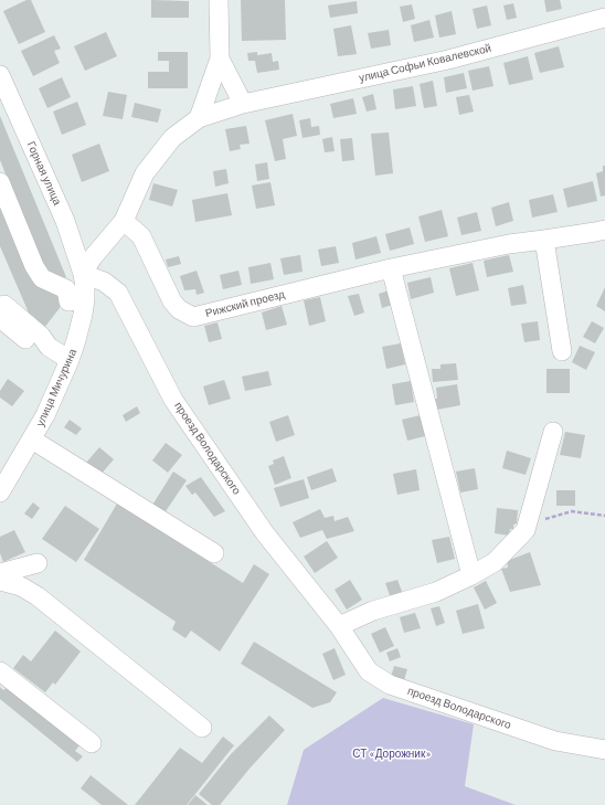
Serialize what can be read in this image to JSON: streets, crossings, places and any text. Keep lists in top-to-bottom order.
{
  "streets": {
    "street": [
      "улица Софьи Ковалевской",
      "Горная улица",
      "Рижский проезд",
      "улица Мичурина",
      "проезд Володарского"
    ]
  },
  "crossings": [
    ["Горная улица", "улица Мичурина"],
    ["Горная улица", "проезд Володарского"],
    ["улица Мичурина", "проезд Володарского"]
  ],
  "parks": ["СТ «Дорожник»"]
}
